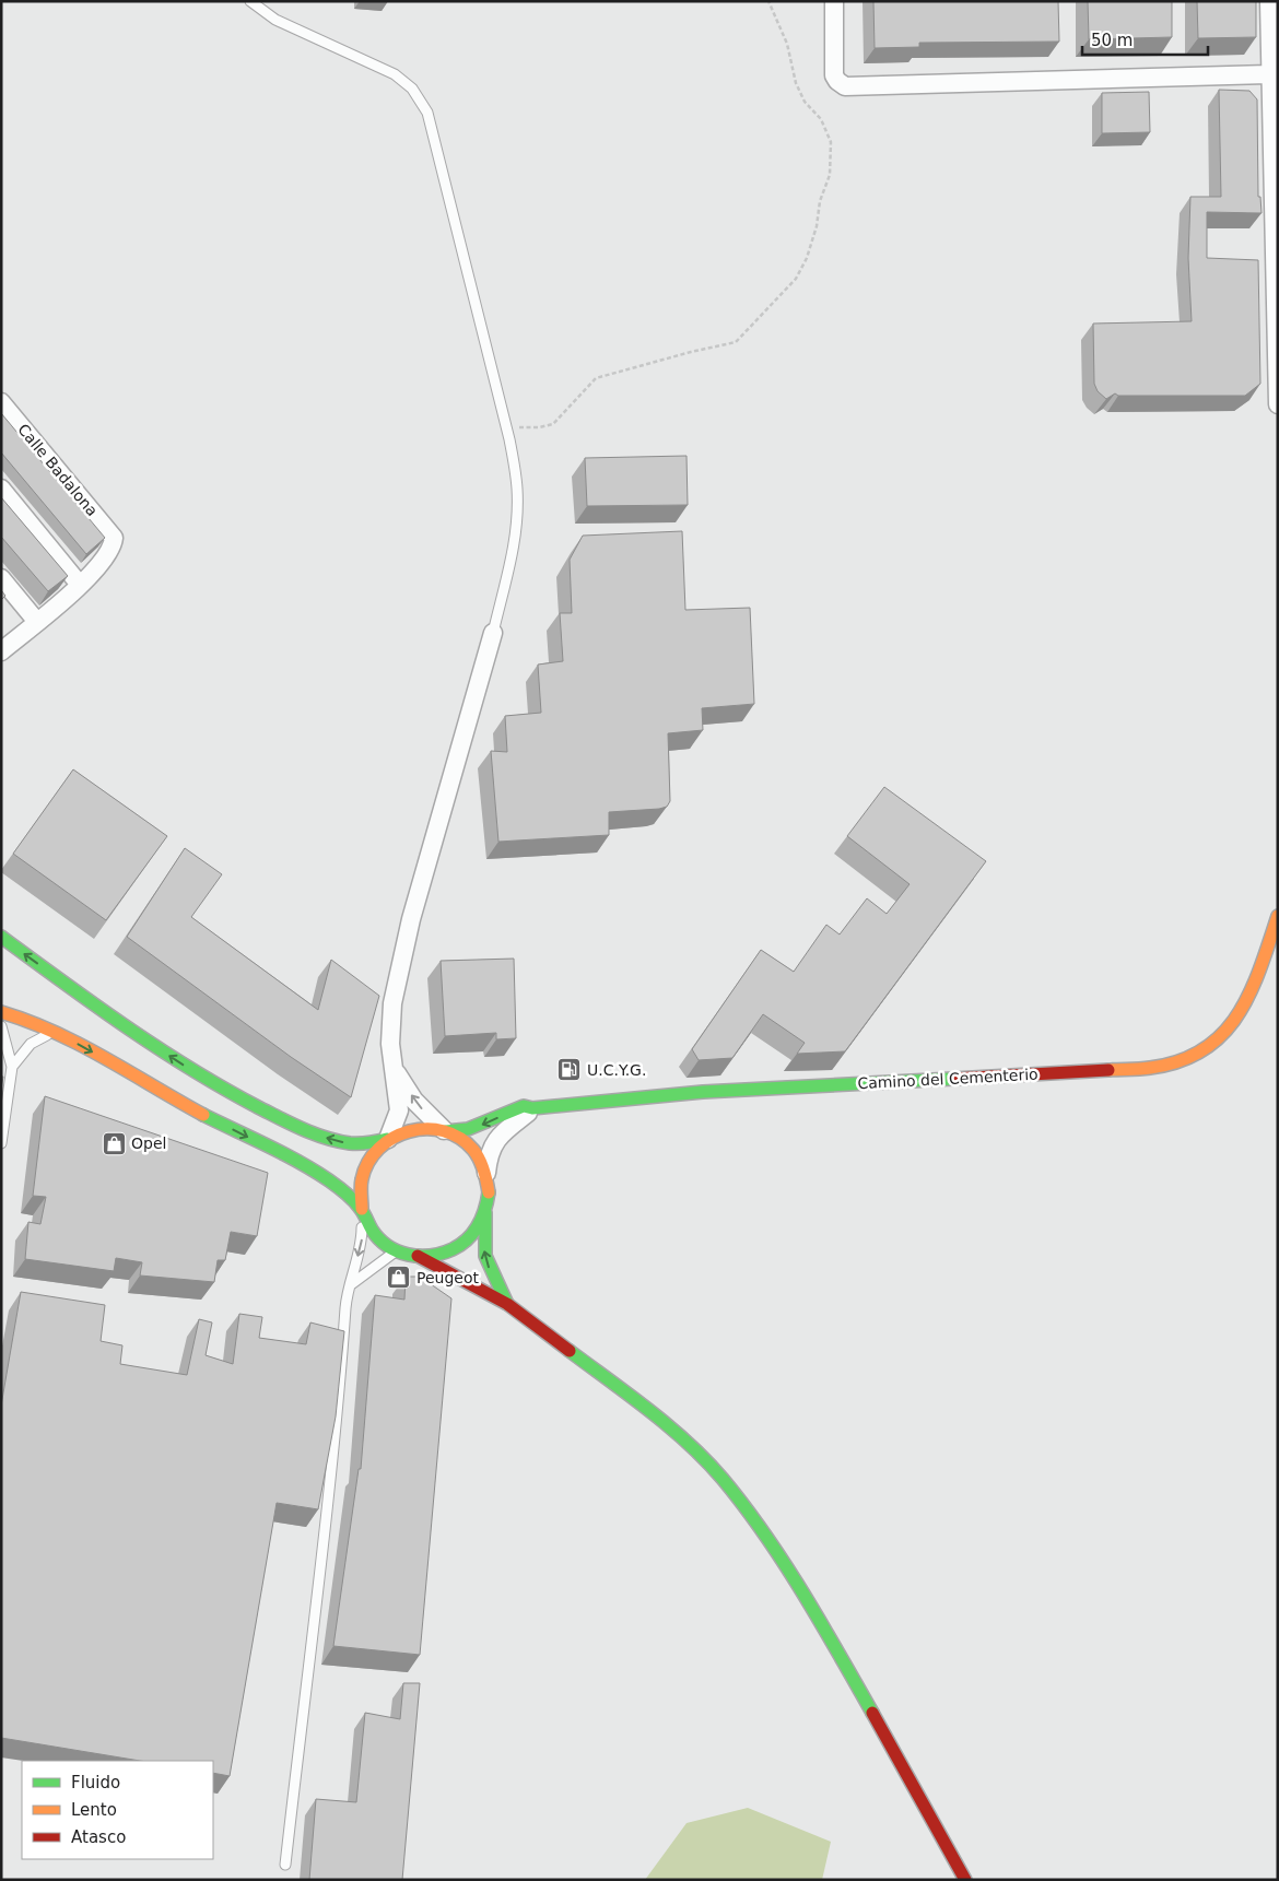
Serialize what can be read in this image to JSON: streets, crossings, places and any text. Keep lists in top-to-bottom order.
{
  "streets": {
    "main road": ["Camino del Cementerio"],
    "street": ["Calle Badalona"]
  },
  "places": {
    "fuel station": ["U.C.Y.G."],
    "shop": ["Opel", "Peugeot"]
  },
  "legend": ["Fluido", "Lento", "Atasco"],
  "scale_bar": "50 m"
}
